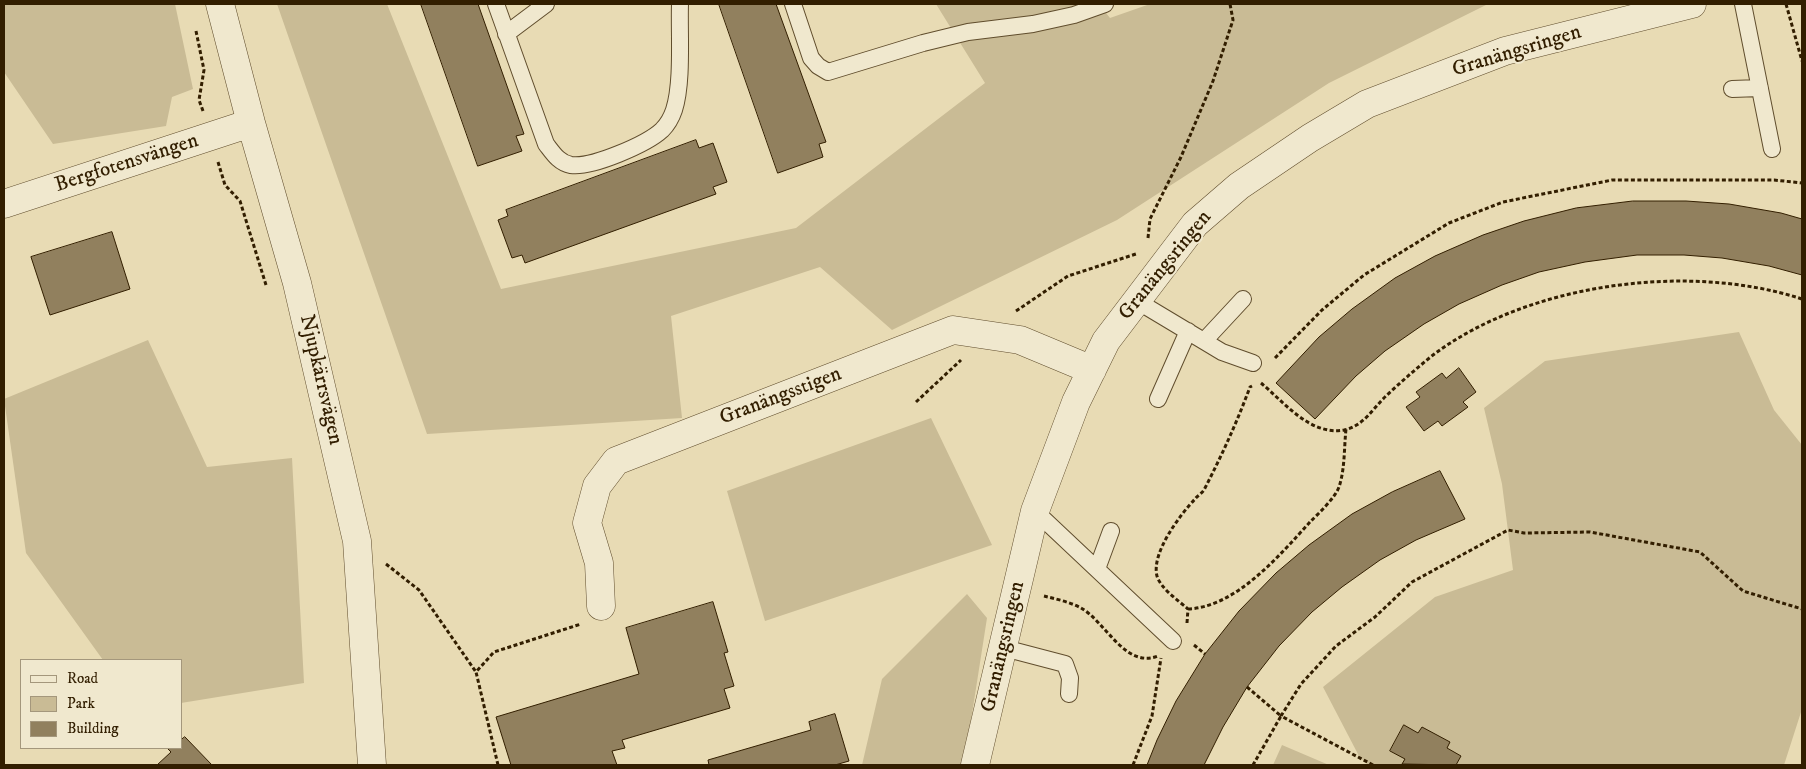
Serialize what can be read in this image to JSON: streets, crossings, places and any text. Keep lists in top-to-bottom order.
{
  "streets": {
    "street": [
      "Granängsringen",
      "Bergfotensvängen",
      "Njupkärrsvägen",
      "Granängsstigen"
    ]
  },
  "crossings": [
    ["Granängsringen", "Granängsstigen"],
    ["Bergfotensvängen", "Njupkärrsvägen"]
  ],
  "legend": ["Road", "Park", "Building"]
}
